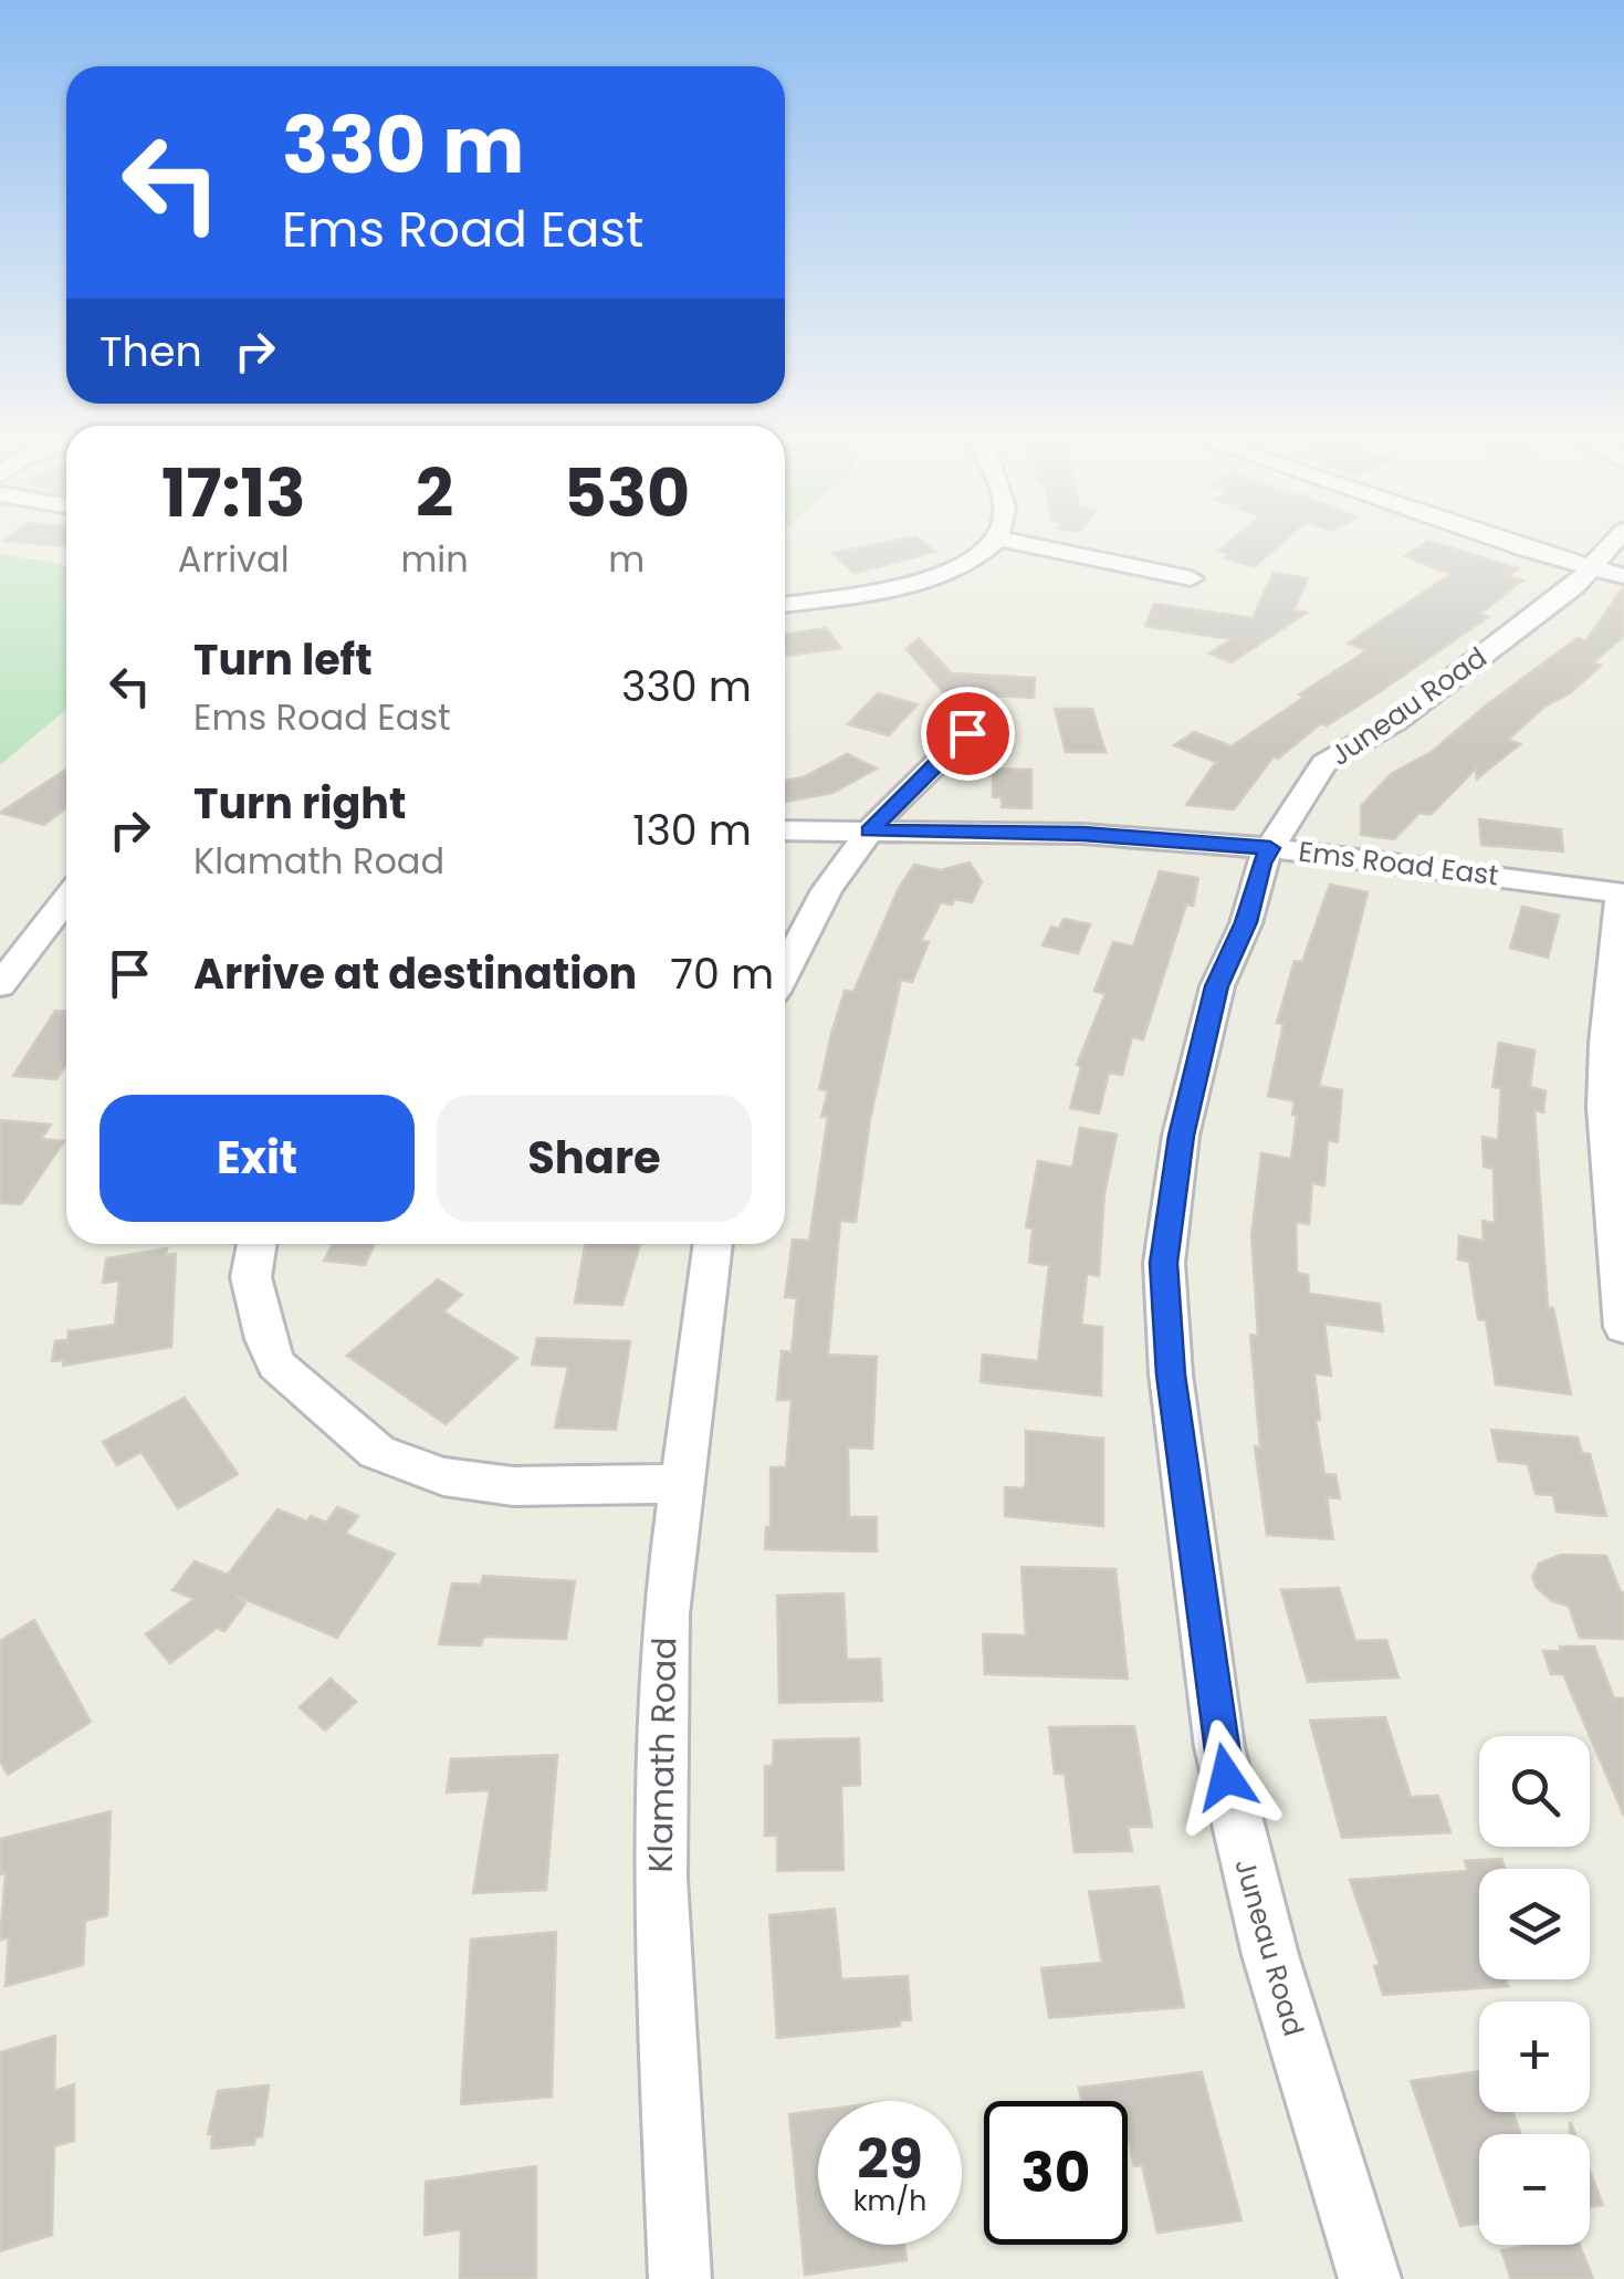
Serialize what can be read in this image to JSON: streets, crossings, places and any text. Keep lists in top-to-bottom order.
{
  "streets": {
    "street": ["Juneau Road", "Ems Road East", "Klamath Road"]
  },
  "crossings": [
    ["Juneau Road", "Ems Road East"]
  ],
  "page": {
    "turn": ["330 m", "Ems Road East"],
    "then": "Then",
    "eta": [
      "17:13",
      "Arrival",
      "2",
      "min",
      "530",
      "m"
    ],
    "list": [
      {
        "name": "Turn left",
        "note": "Ems Road East",
        "value": "330 m"
      },
      {
        "name": "Turn right",
        "note": "Klamath Road",
        "value": "130 m"
      },
      {
        "name": "Arrive at destination",
        "value": "70 m"
      }
    ],
    "buttons": ["Exit", "Share"],
    "map_buttons": ["+", "−"],
    "speed": "29 km/h",
    "limit": "30"
  }
}
